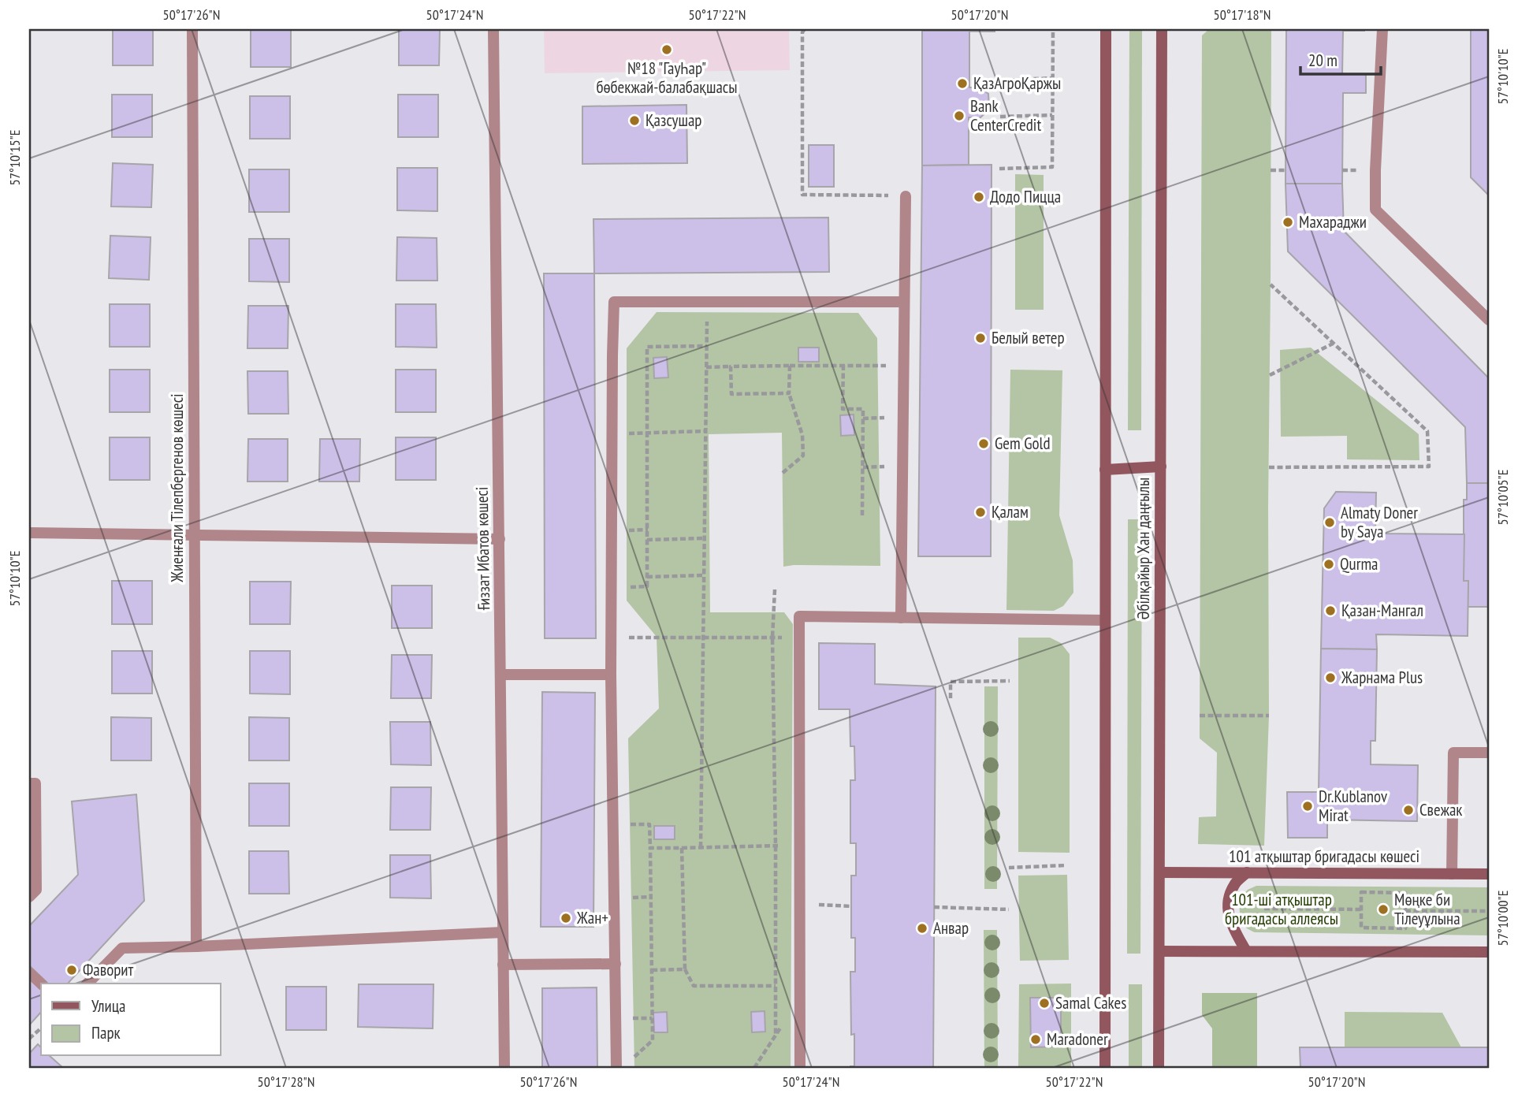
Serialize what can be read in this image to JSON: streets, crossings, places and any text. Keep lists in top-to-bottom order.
{
  "streets": {
    "main road": ["Әбілқайыр Хан даңғылы", "101 атқыштар бригадасы көшесі"],
    "street": ["Жиенғали Тілепбергенов көшесі", "Ғиззат Ибатов көшесі"]
  },
  "crossings": [
    ["Әбілқайыр Хан даңғылы", "101 атқыштар бригадасы көшесі"]
  ],
  "parks": ["101-ші атқыштар бригадасы аллеясы"],
  "places": [
    "№18 \"ГауҺар\" бөбекжай-балабақшасы",
    "ҚазАгроҚаржы",
    "Bank CenterCredit",
    "Қазсушар",
    "Додо Пицца",
    "Махараджи",
    "Белый ветер",
    "Gem Gold",
    "Қалам",
    "Almaty Doner by Saya",
    "Qurma",
    "Қазан-Мангал",
    "Жарнама Plus",
    "Dr.Kublanov Mirat",
    "Свежак",
    "Мөңке би Тілеуұлына",
    "Жан+",
    "Анвар",
    "Фаворит",
    "Samal Cakes",
    "Maradoner"
  ],
  "legend": ["Улица", "Парк"],
  "scale_bar": "20 m",
  "coordinates": [
    "50°17'26\"N",
    "50°17'24\"N",
    "50°17'22\"N",
    "50°17'20\"N",
    "50°17'18\"N",
    "57°10'10\"E",
    "57°10'15\"E",
    "57°10'05\"E",
    "57°10'00\"E",
    "50°17'28\"N"
  ]
}
